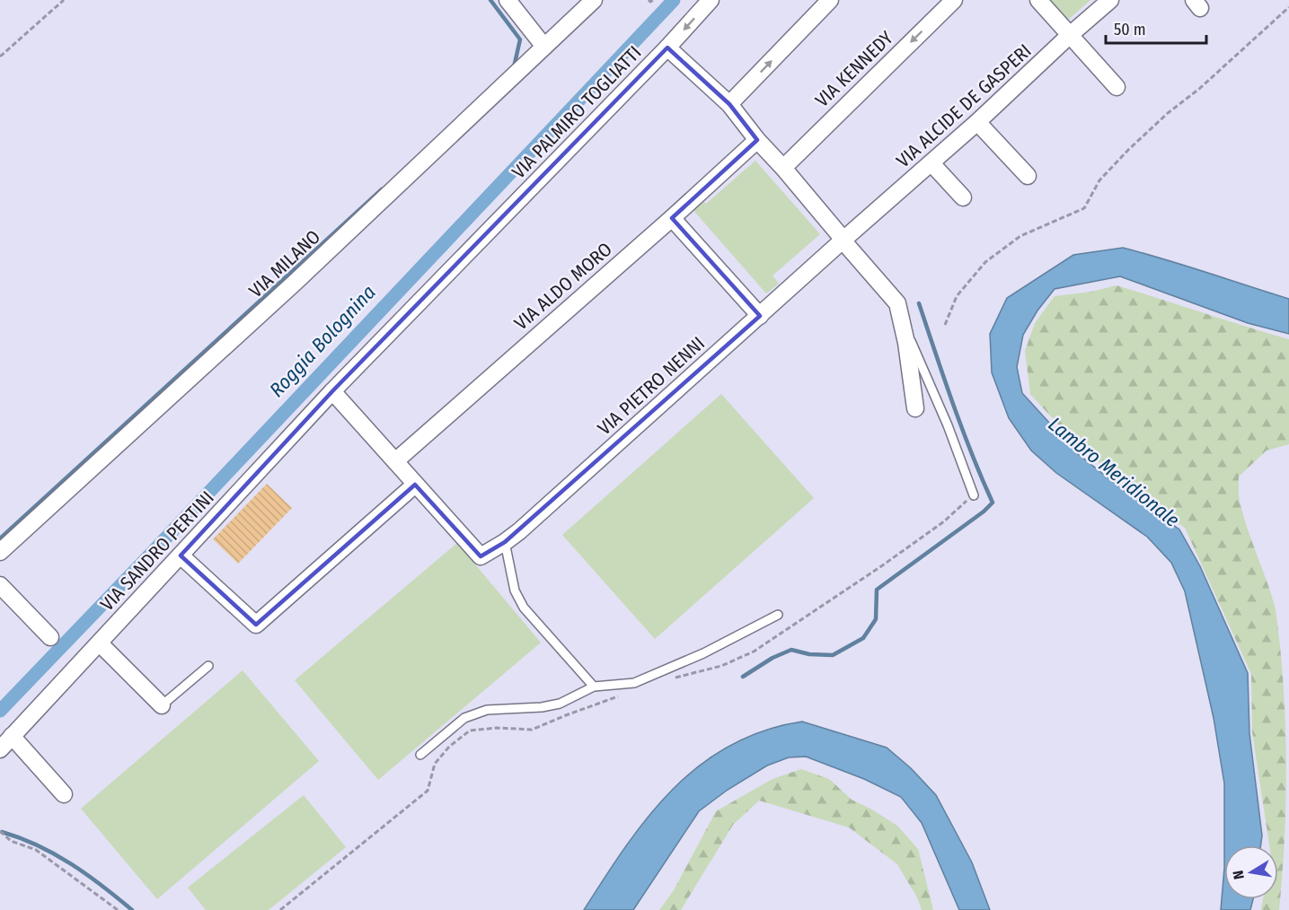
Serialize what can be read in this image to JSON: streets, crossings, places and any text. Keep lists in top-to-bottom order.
{
  "streets": {
    "street": [
      "VIA KENNEDY",
      "VIA ALCIDE DE GASPERI",
      "VIA PALMIRO TOGLIATTI",
      "VIA MILANO",
      "VIA ALDO MORO",
      "VIA PIETRO NENNI",
      "VIA SANDRO PERTINI"
    ]
  },
  "crossings": [
    ["VIA KENNEDY", "VIA PALMIRO TOGLIATTI"],
    ["VIA ALCIDE DE GASPERI", "VIA PALMIRO TOGLIATTI"],
    ["VIA ALCIDE DE GASPERI", "VIA PIETRO NENNI"],
    ["VIA PALMIRO TOGLIATTI", "VIA ALDO MORO"],
    ["VIA PALMIRO TOGLIATTI", "VIA PIETRO NENNI"],
    ["VIA PALMIRO TOGLIATTI", "VIA SANDRO PERTINI"]
  ],
  "water": ["Roggia Bolognina", "Lambro Meridionale"],
  "scale_bar": "50 m",
  "north": "left"
}
